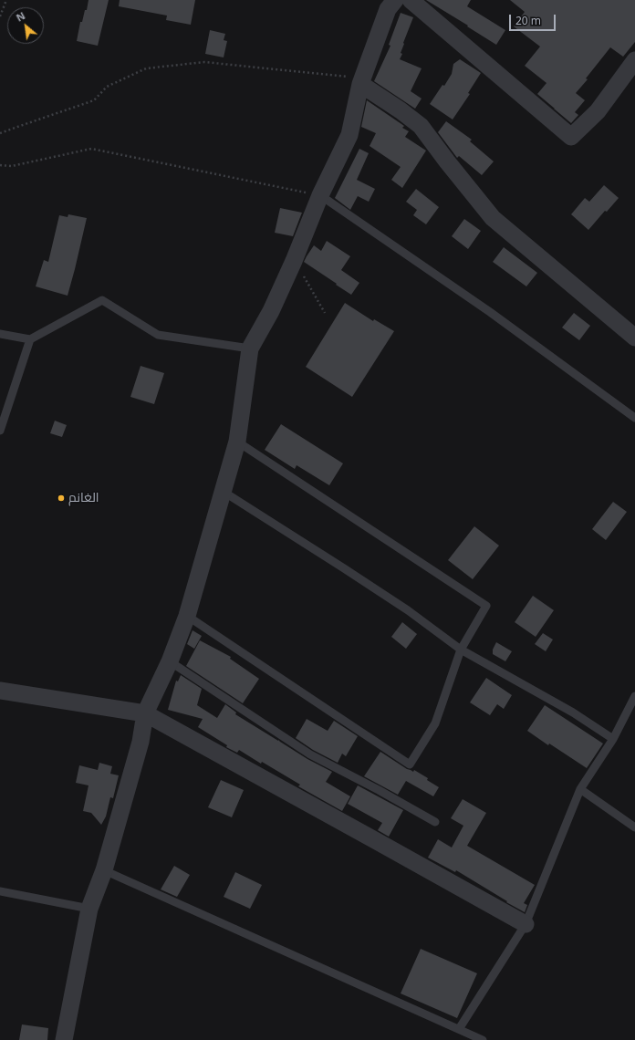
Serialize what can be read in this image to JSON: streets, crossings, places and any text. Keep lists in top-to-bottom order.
{
  "places": ["الغانم"],
  "scale_bar": "20 m",
  "north": "top left"
}
